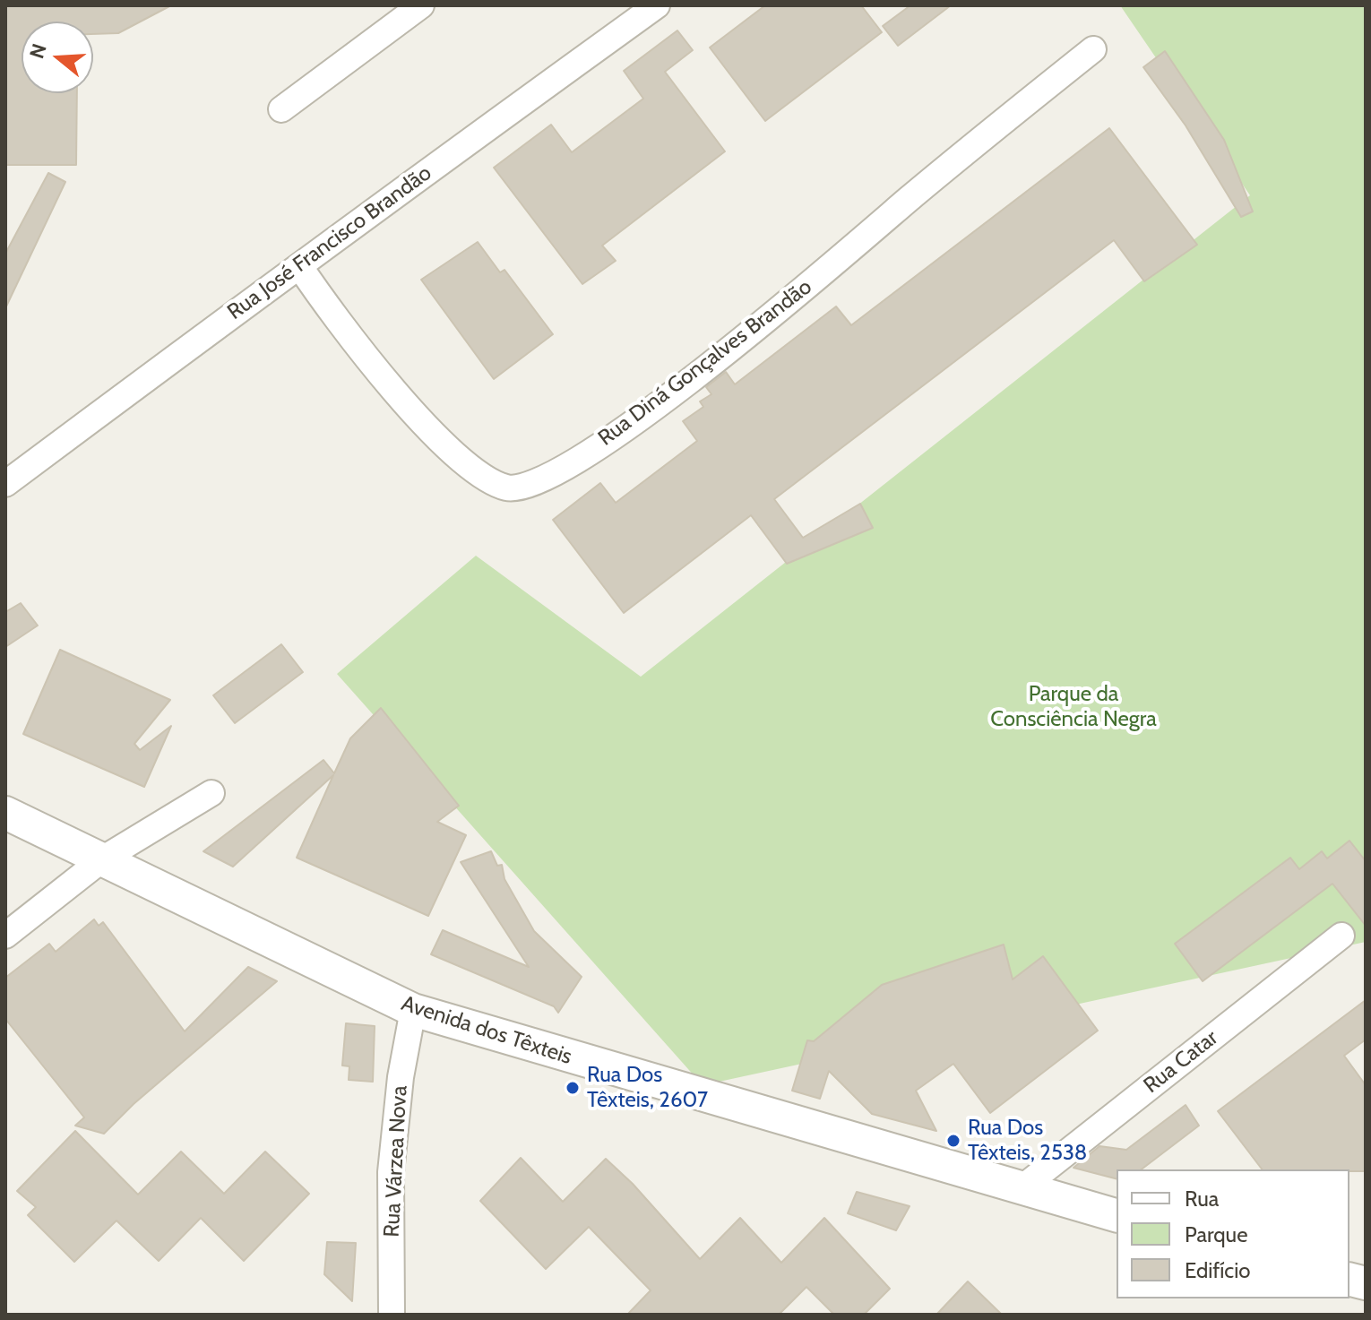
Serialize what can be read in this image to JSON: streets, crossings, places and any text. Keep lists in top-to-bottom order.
{
  "streets": {
    "street": [
      "Rua José Francisco Brandão",
      "Rua Diná Gonçalves Brandão",
      "Avenida dos Têxteis",
      "Rua Catar",
      "Rua Várzea Nova"
    ]
  },
  "crossings": [
    ["Rua José Francisco Brandão", "Rua Diná Gonçalves Brandão"],
    ["Avenida dos Têxteis", "Rua Catar"],
    ["Avenida dos Têxteis", "Rua Várzea Nova"]
  ],
  "parks": ["Parque da Consciência Negra"],
  "places": ["Rua Dos Têxteis, 2607", "Rua Dos Têxteis, 2538"],
  "legend": ["Rua", "Parque", "Edifício"],
  "north": "left"
}
